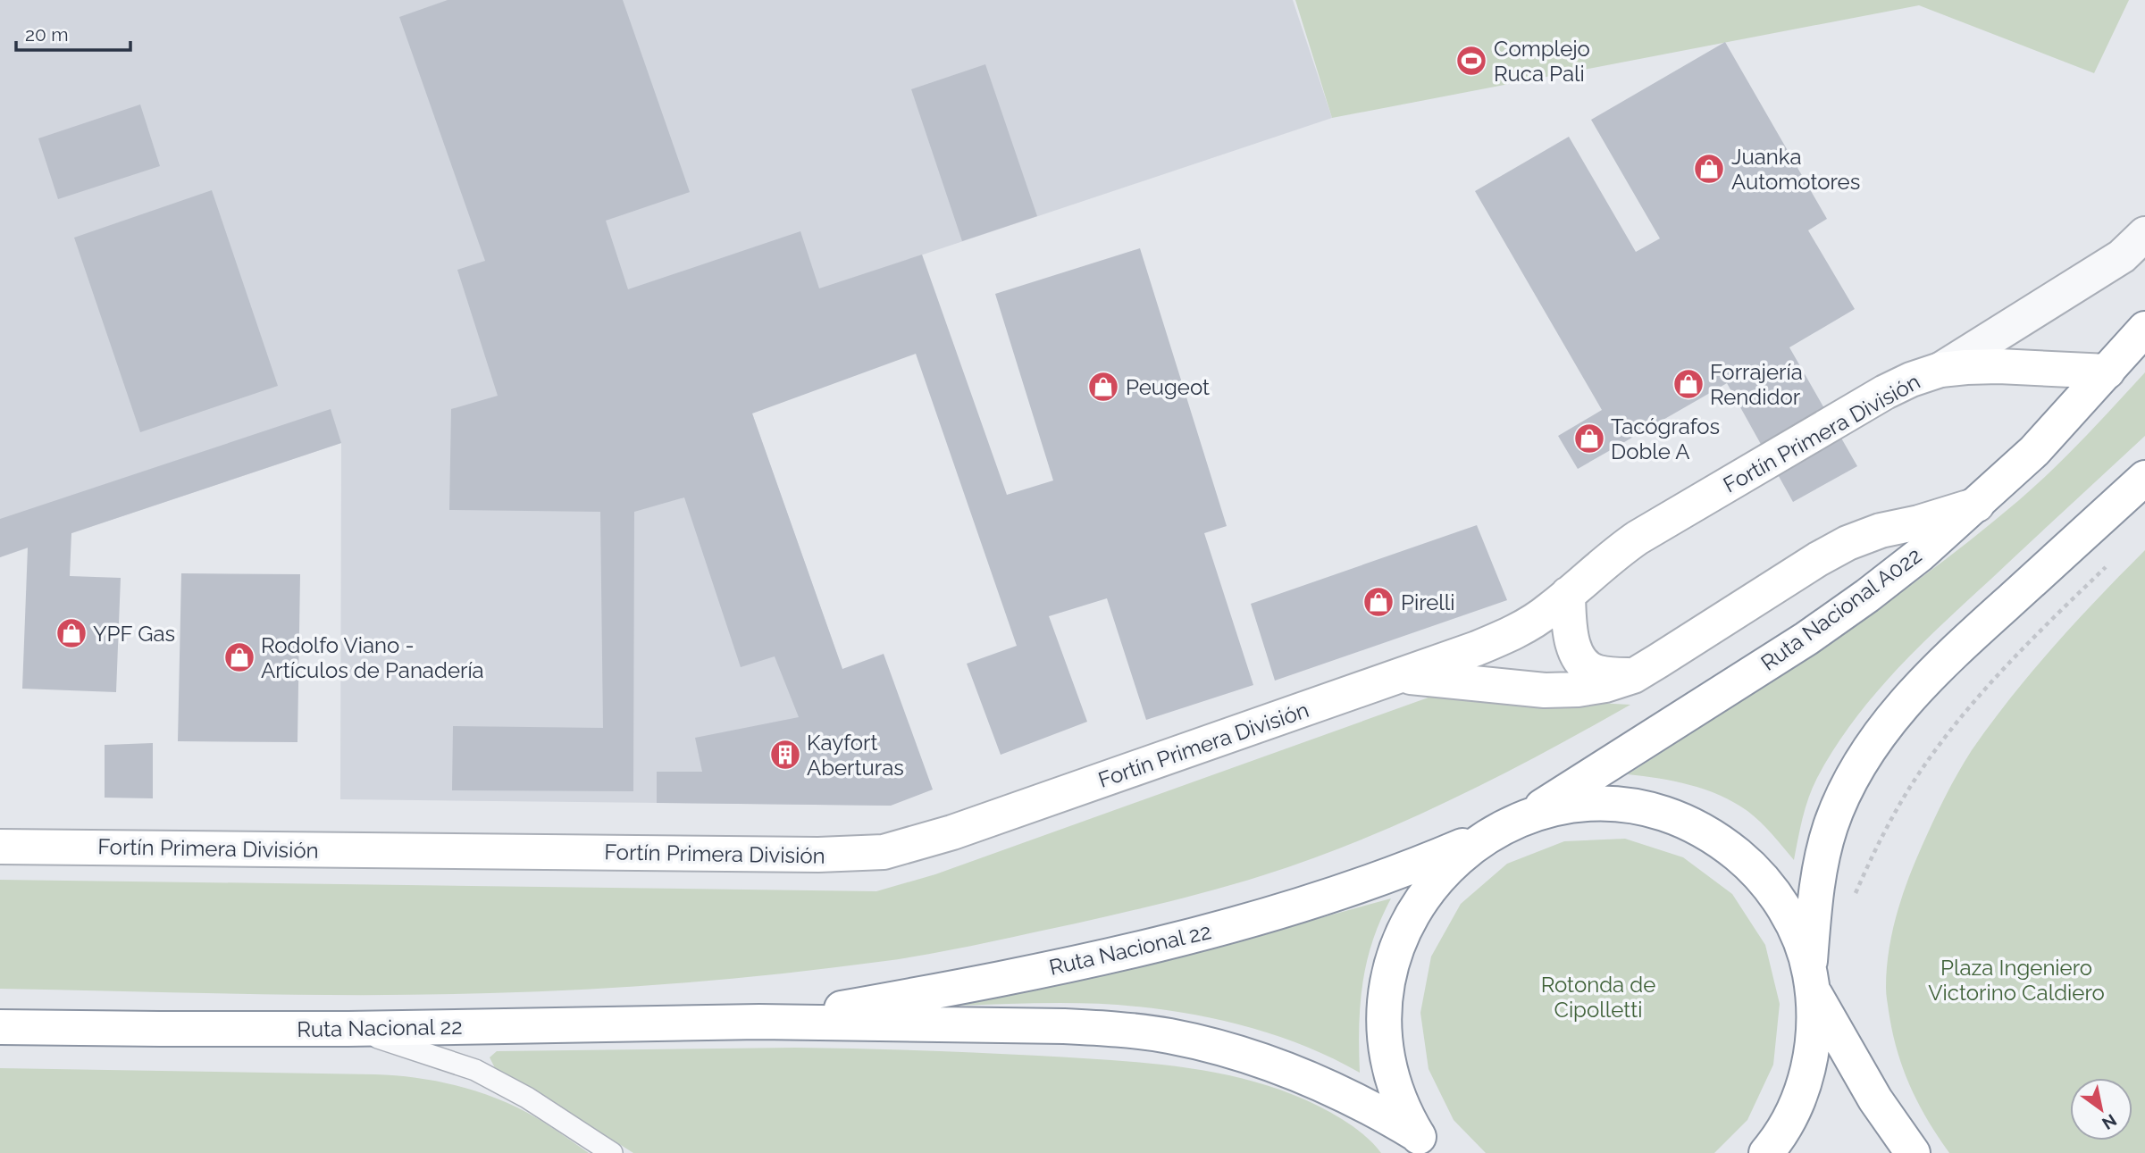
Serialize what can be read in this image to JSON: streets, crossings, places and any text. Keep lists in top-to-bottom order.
{
  "streets": {
    "main road": ["Fortín Primera División", "Ruta Nacional A022", "Ruta Nacional 22"]
  },
  "crossings": [
    ["Fortín Primera División", "Ruta Nacional A022"]
  ],
  "parks": ["Plaza Ingeniero Victorino Caldiero", "Rotonda de Cipolletti"],
  "places": {
    "sports": ["Complejo Ruca Pali"],
    "shop": [
      "Juanka Automotores",
      "Forrajería Rendidor",
      "Peugeot",
      "Tacógrafos Doble A",
      "Pirelli",
      "YPF Gas",
      "Rodolfo Viano - Artículos de Panadería"
    ],
    "building": ["Kayfort Aberturas"]
  },
  "scale_bar": "20 m",
  "north": "bottom right"
}
